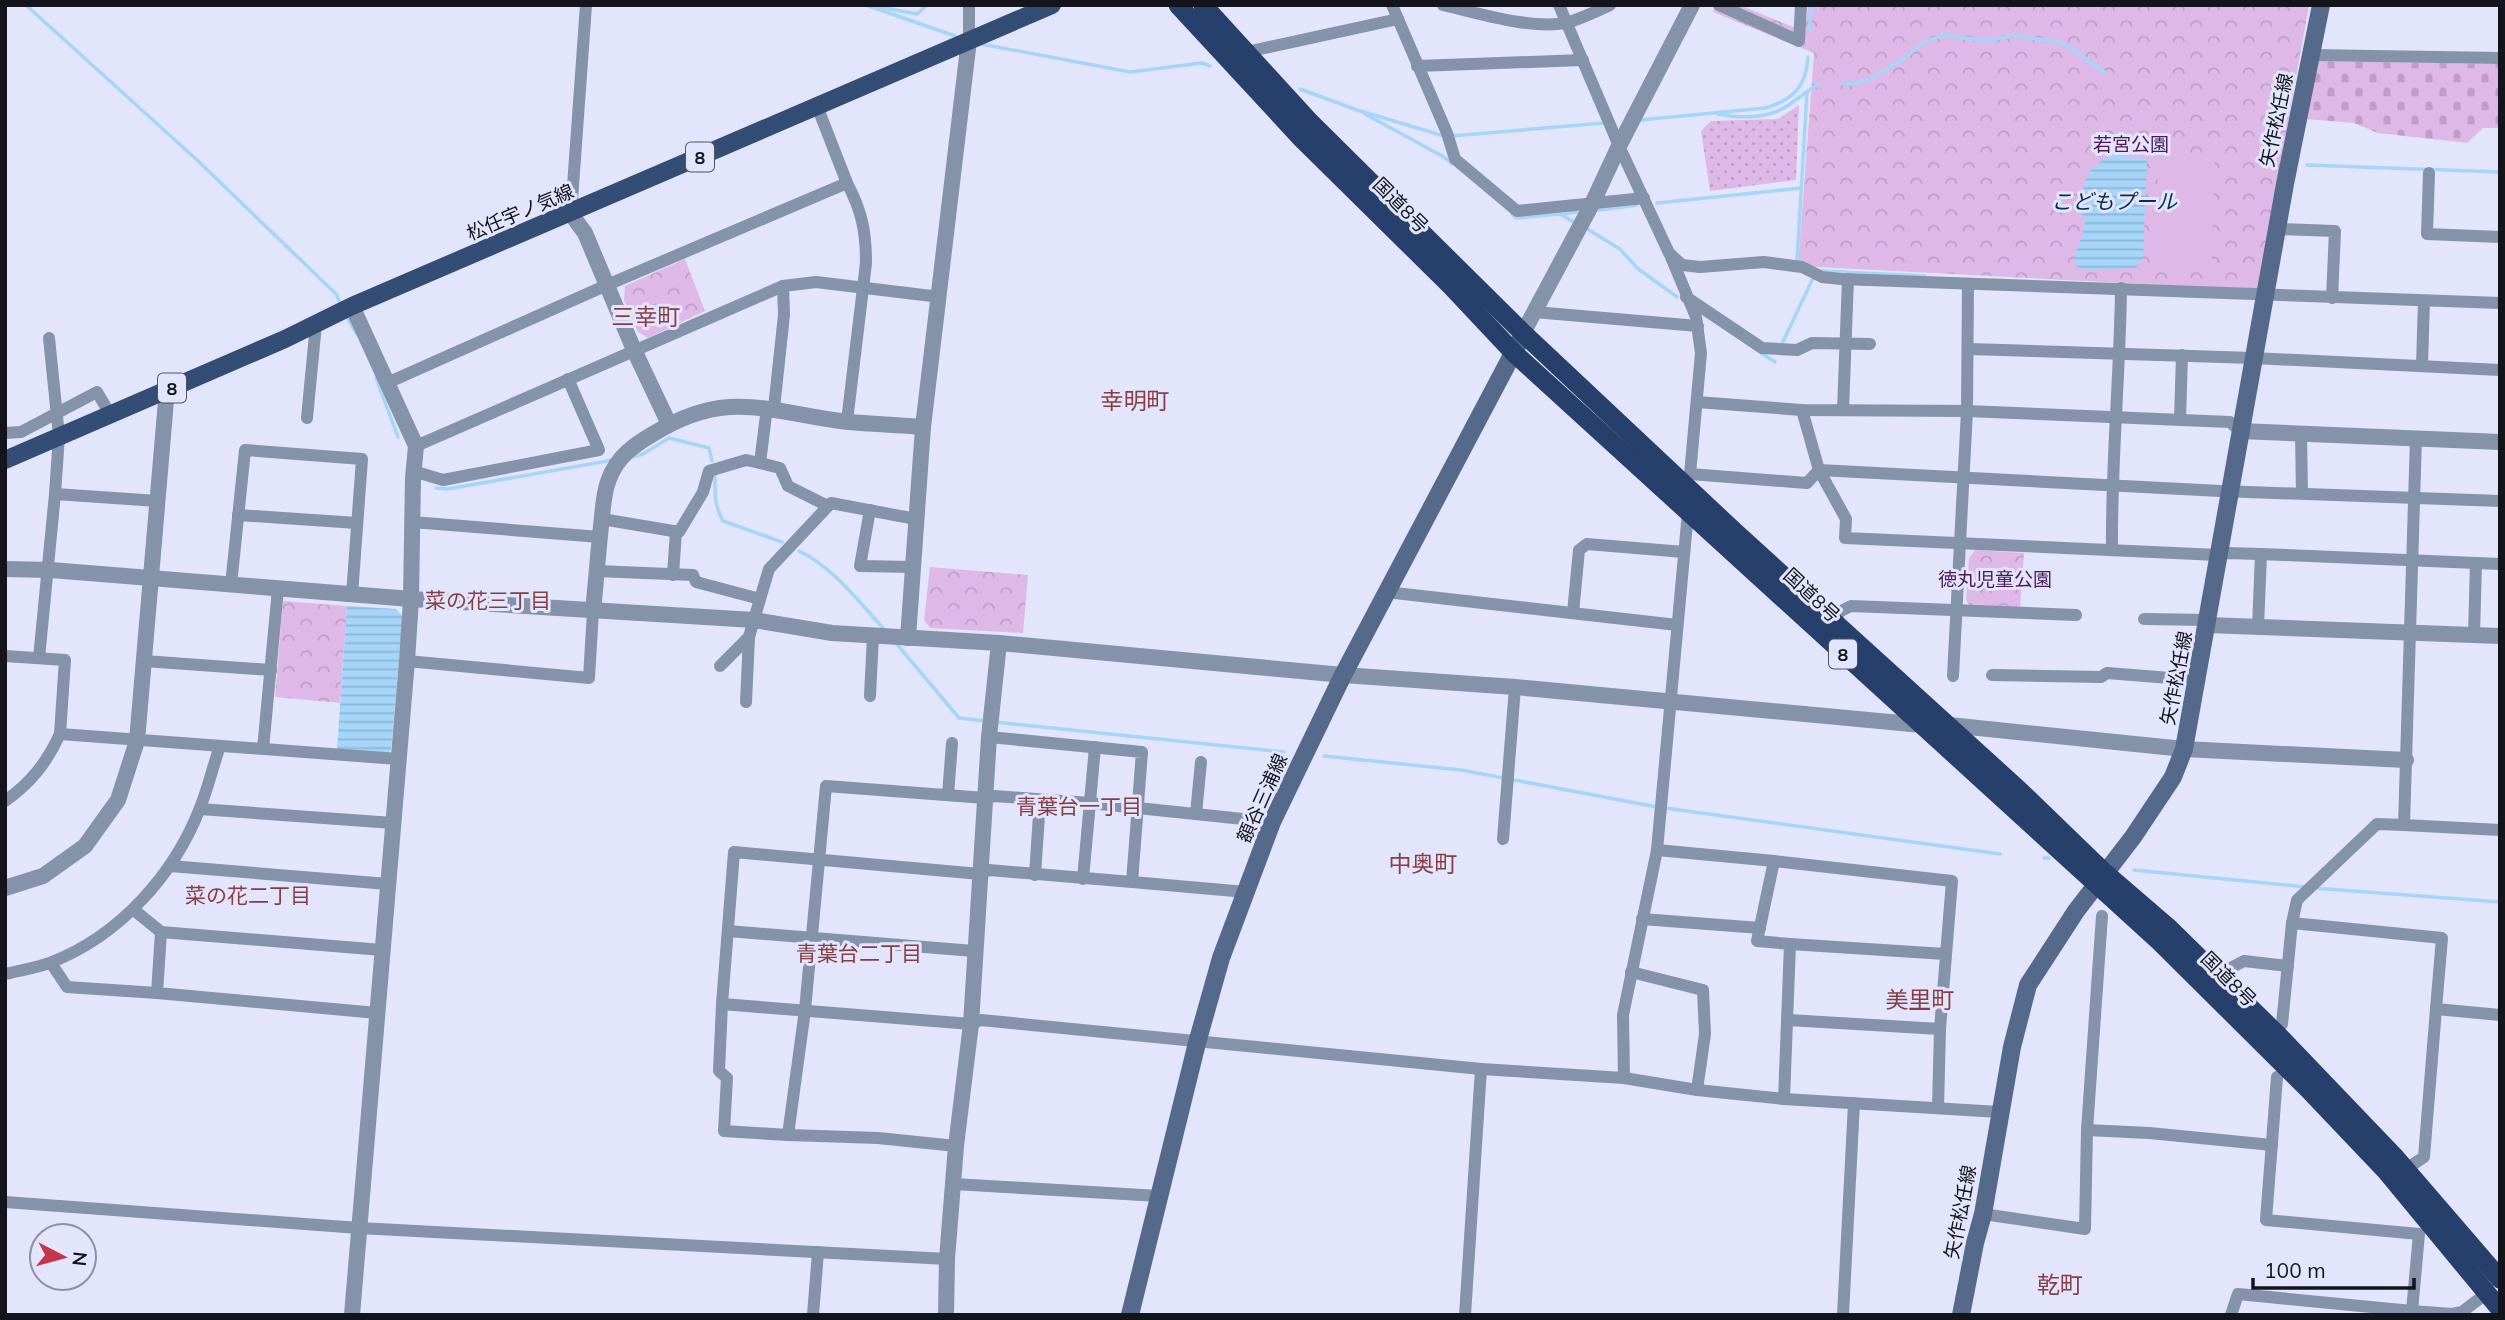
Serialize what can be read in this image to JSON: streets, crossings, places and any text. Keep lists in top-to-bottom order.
{
  "streets": {
    "highway": ["8", "国道8号"],
    "main road": ["矢作松任線", "松任宇ノ気線", "額谷三浦線"]
  },
  "crossings": [
    ["矢作松任線", "国道8号"],
    ["国道8号", "額谷三浦線"]
  ],
  "districts": [
    "三幸町",
    "幸明町",
    "菜の花三丁目",
    "青葉台一丁目",
    "中奥町",
    "菜の花二丁目",
    "青葉台二丁目",
    "美里町",
    "乾町"
  ],
  "water": ["こどもプール"],
  "parks": ["若宮公園", "徳丸児童公園"],
  "scale_bar": "100 m",
  "north": "right"
}
